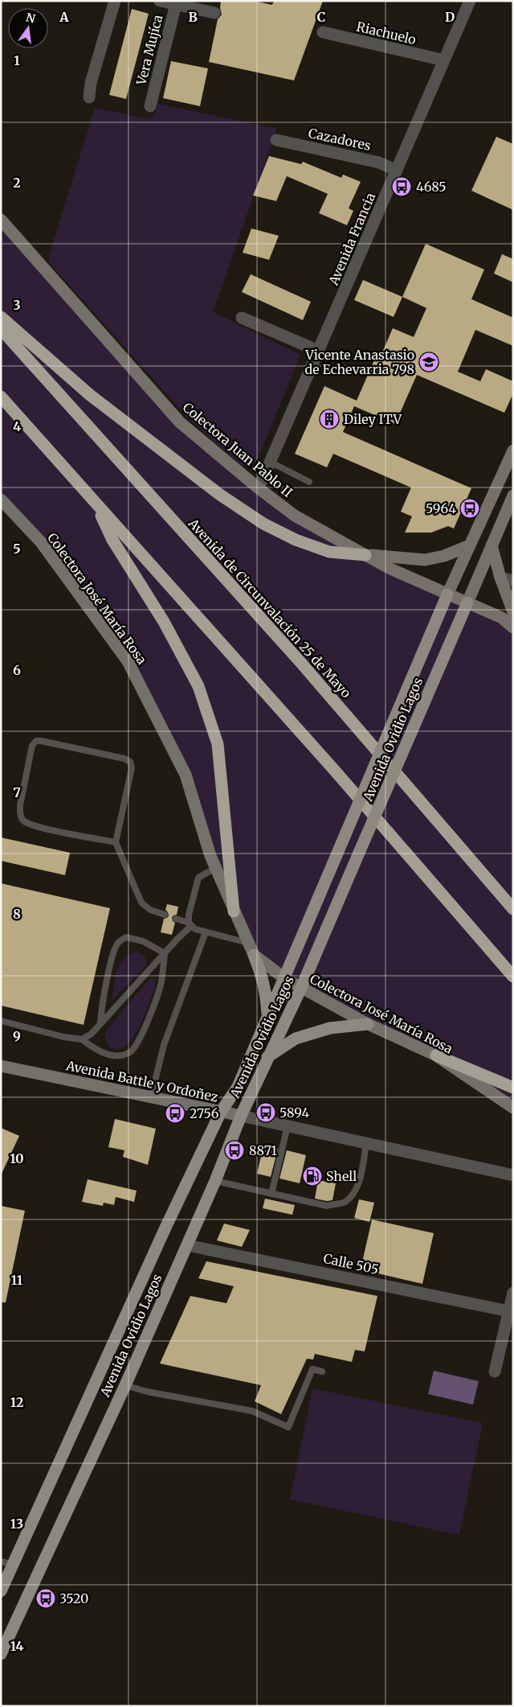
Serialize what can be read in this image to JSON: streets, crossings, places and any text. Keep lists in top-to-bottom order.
{
  "streets": {
    "highway": ["Avenida de Circunvalación 25 de Mayo"],
    "main road": [
      "Colectora Juan Pablo II",
      "Colectora José María Rosa",
      "Avenida Ovidio Lagos",
      "Avenida Battle y Ordoñez"
    ],
    "street": [
      "Riachuelo",
      "Vera Mujíca",
      "Cazadores",
      "Avenida Francia",
      "Calle 505"
    ]
  },
  "crossings": [
    ["Riachuelo", "Avenida Francia"],
    ["Cazadores", "Avenida Francia"],
    ["Avenida Francia", "Colectora Juan Pablo II"],
    ["Colectora Juan Pablo II", "Avenida Ovidio Lagos"],
    ["Colectora José María Rosa", "Avenida Ovidio Lagos"],
    ["Avenida Ovidio Lagos", "Avenida Battle y Ordoñez"],
    ["Avenida Ovidio Lagos", "Calle 505"]
  ],
  "places": {
    "bus stop": [
      "4685",
      "5964",
      "5894",
      "2756",
      "8871",
      "3520"
    ],
    "school or university": ["Vicente Anastasio de Echevarria 798"],
    "building": ["Diley ITV"],
    "fuel station": ["Shell"]
  },
  "north": "top",
  "grid": {
    "columns": [
      "A",
      "B",
      "C",
      "D"
    ],
    "rows": [
      "1",
      "2",
      "3",
      "4",
      "5",
      "6",
      "7",
      "8",
      "9",
      "10",
      "11",
      "12",
      "13",
      "14"
    ]
  }
}
